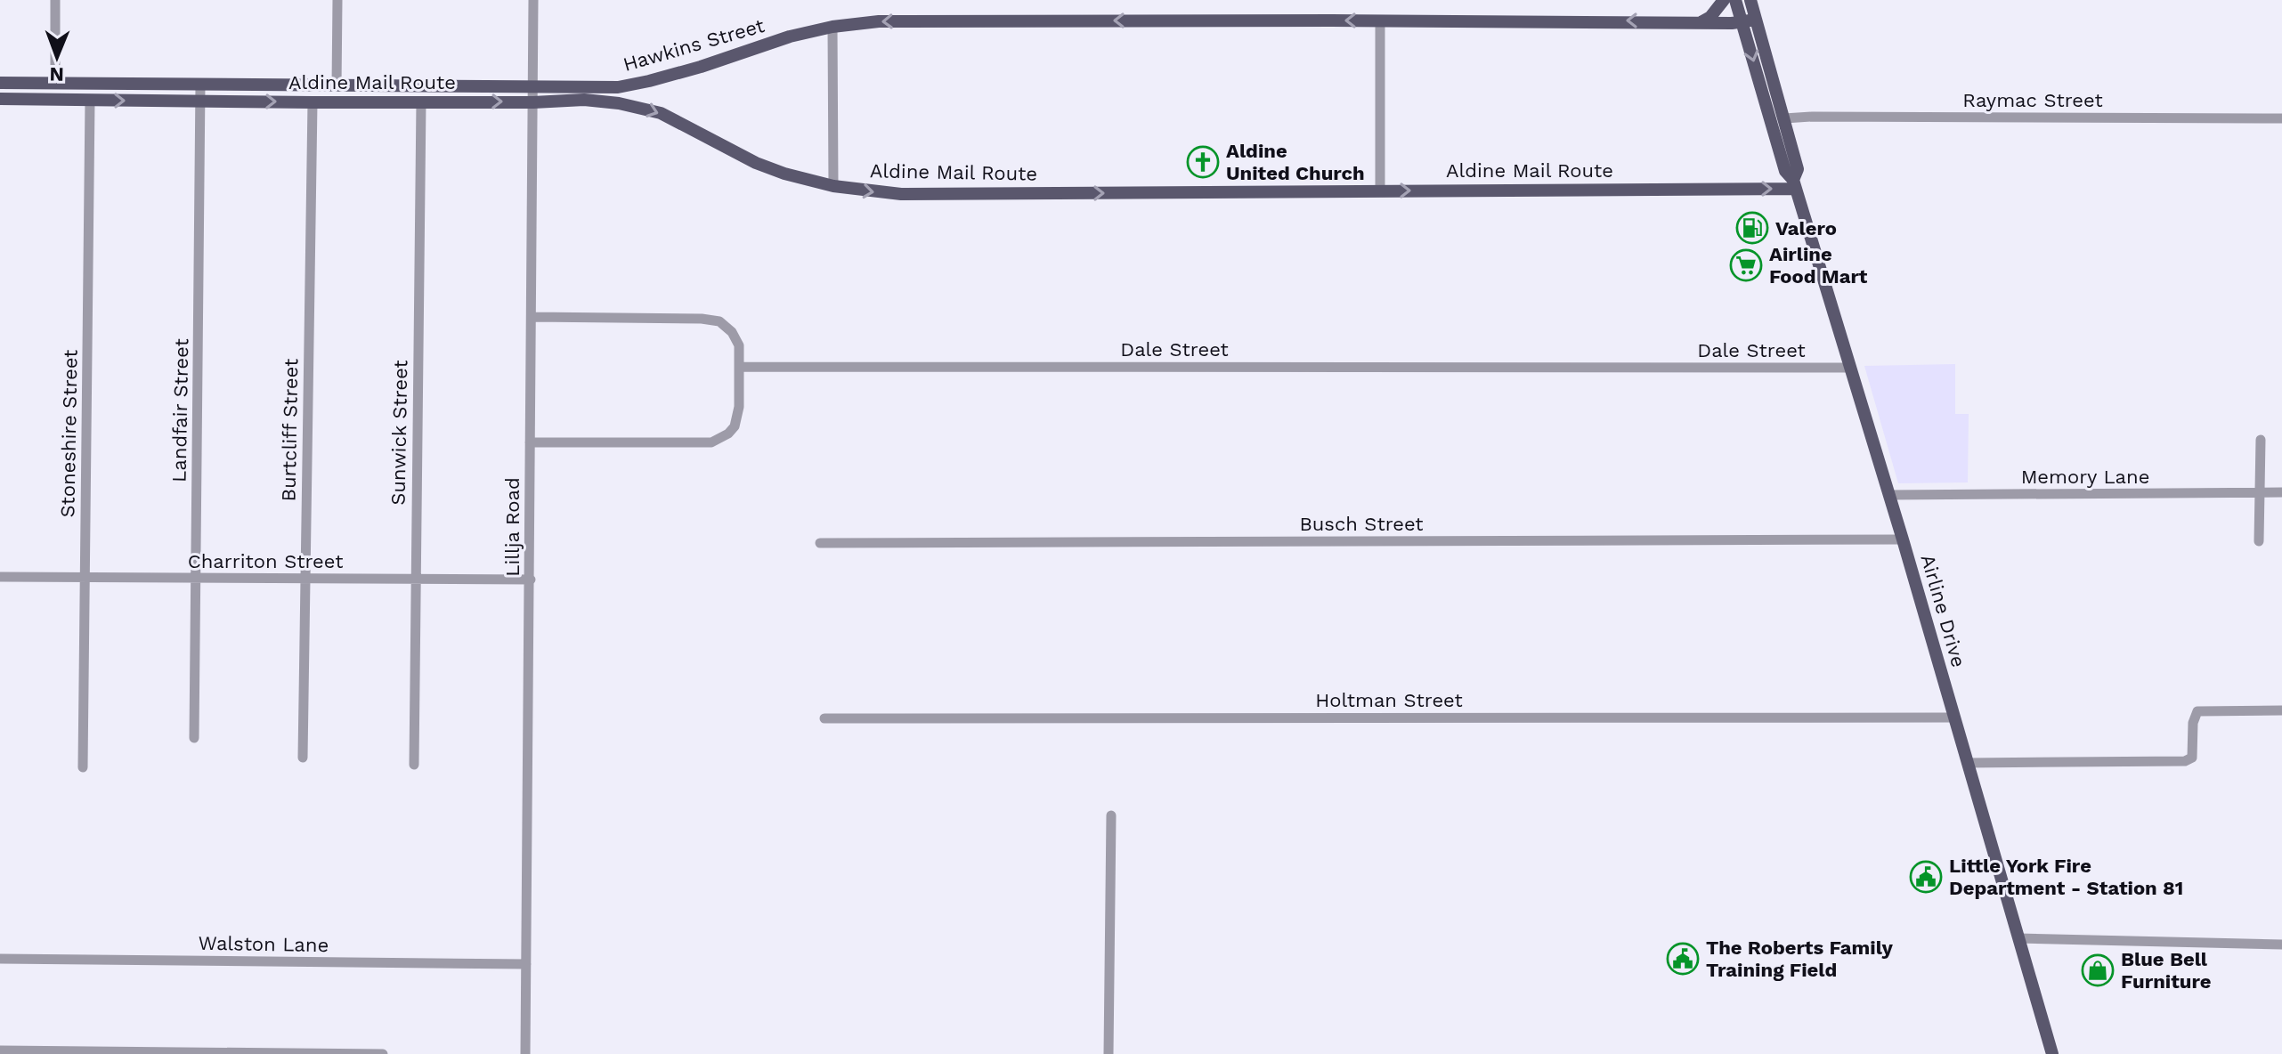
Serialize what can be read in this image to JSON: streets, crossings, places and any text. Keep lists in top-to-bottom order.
{
  "streets": {
    "main road": ["Hawkins Street", "Aldine Mail Route", "Airline Drive"],
    "street": [
      "Raymac Street",
      "Dale Street",
      "Landfair Street",
      "Burtcliff Street",
      "Sunwick Street",
      "Stoneshire Street",
      "Memory Lane",
      "Busch Street",
      "Lillja Road",
      "Charriton Street",
      "Holtman Street",
      "Walston Lane"
    ]
  },
  "crossings": [
    ["Hawkins Street", "Aldine Mail Route"],
    ["Hawkins Street", "Airline Drive"],
    ["Aldine Mail Route", "Landfair Street"],
    ["Aldine Mail Route", "Burtcliff Street"],
    ["Aldine Mail Route", "Sunwick Street"],
    ["Aldine Mail Route", "Stoneshire Street"],
    ["Aldine Mail Route", "Lillja Road"],
    ["Aldine Mail Route", "Airline Drive"],
    ["Raymac Street", "Airline Drive"],
    ["Dale Street", "Airline Drive"],
    ["Landfair Street", "Charriton Street"],
    ["Burtcliff Street", "Charriton Street"],
    ["Sunwick Street", "Charriton Street"],
    ["Stoneshire Street", "Charriton Street"],
    ["Memory Lane", "Airline Drive"],
    ["Busch Street", "Airline Drive"],
    ["Lillja Road", "Charriton Street"],
    ["Lillja Road", "Walston Lane"],
    ["Airline Drive", "Holtman Street"]
  ],
  "one_way": ["Hawkins Street", "Aldine Mail Route"],
  "places": {
    "church": ["Aldine United Church"],
    "fuel station": ["Valero"],
    "supermarket": ["Airline Food Mart"],
    "public building": ["Little York Fire Department - Station 81", "The Roberts Family Training Field"],
    "shop": ["Blue Bell Furniture"]
  },
  "north": "bottom"
}
